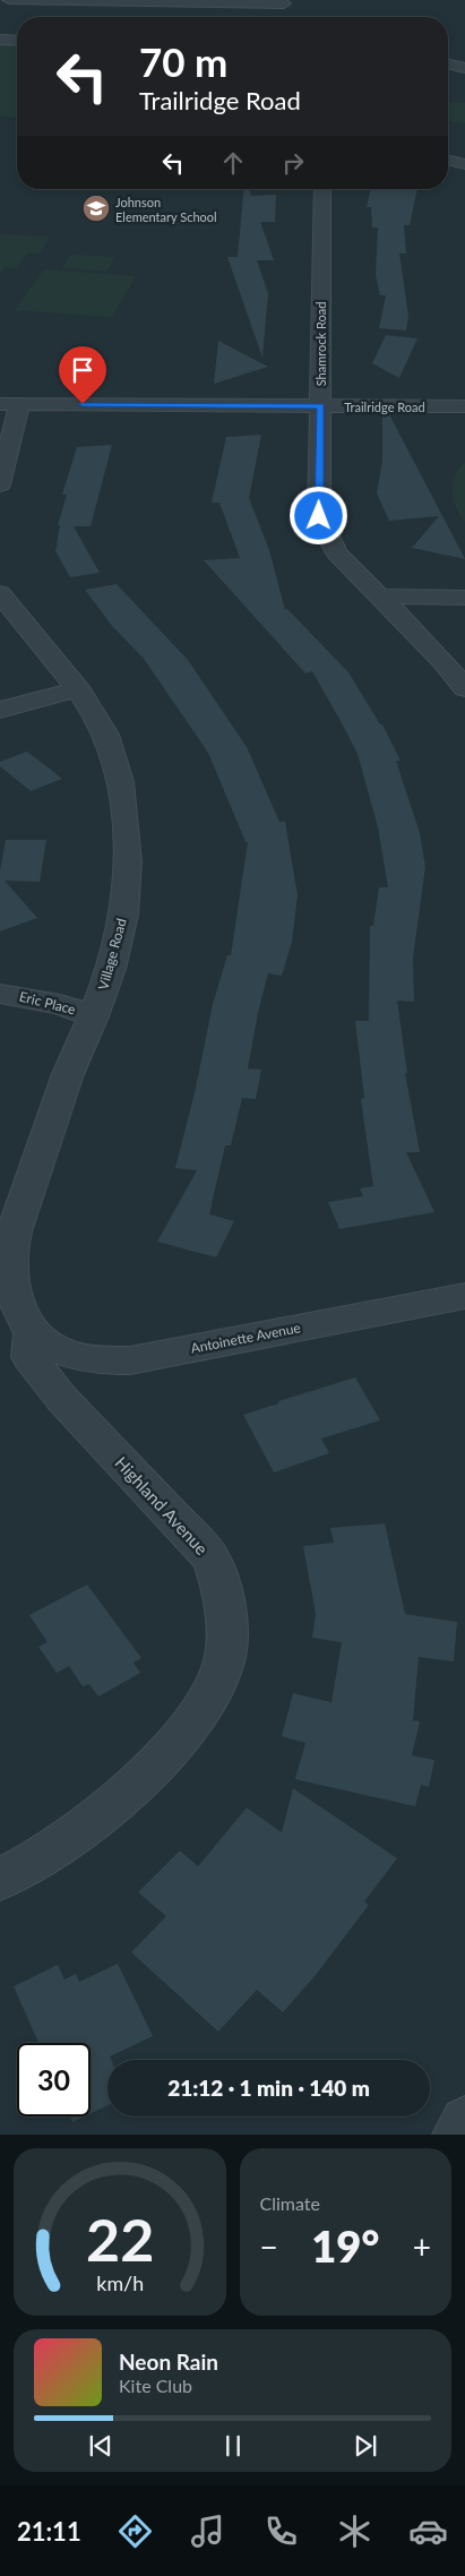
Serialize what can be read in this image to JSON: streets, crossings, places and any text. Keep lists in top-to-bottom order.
{
  "streets": {
    "street": [
      "Shamrock Road",
      "Trailridge Road",
      "Village Road",
      "Eric Place",
      "Antoinette Avenue",
      "Highland Avenue"
    ]
  },
  "crossings": [
    ["Shamrock Road", "Trailridge Road"],
    ["Village Road", "Eric Place"],
    ["Village Road", "Antoinette Avenue"],
    ["Village Road", "Highland Avenue"],
    ["Antoinette Avenue", "Highland Avenue"]
  ],
  "places": {
    "school or university": ["Johnson Elementary School"]
  },
  "page": {
    "turn": ["70 m", "Trailridge Road"],
    "limit": "30",
    "trip": "21:12 · 1 min · 140 m",
    "tile": "Climate",
    "heat": ["−", "19°", "+"],
    "song": ["Neon Rain", "Kite Club"],
    "tabs": "21:11",
    "gauge": ["22", "km/h"]
  }
}
